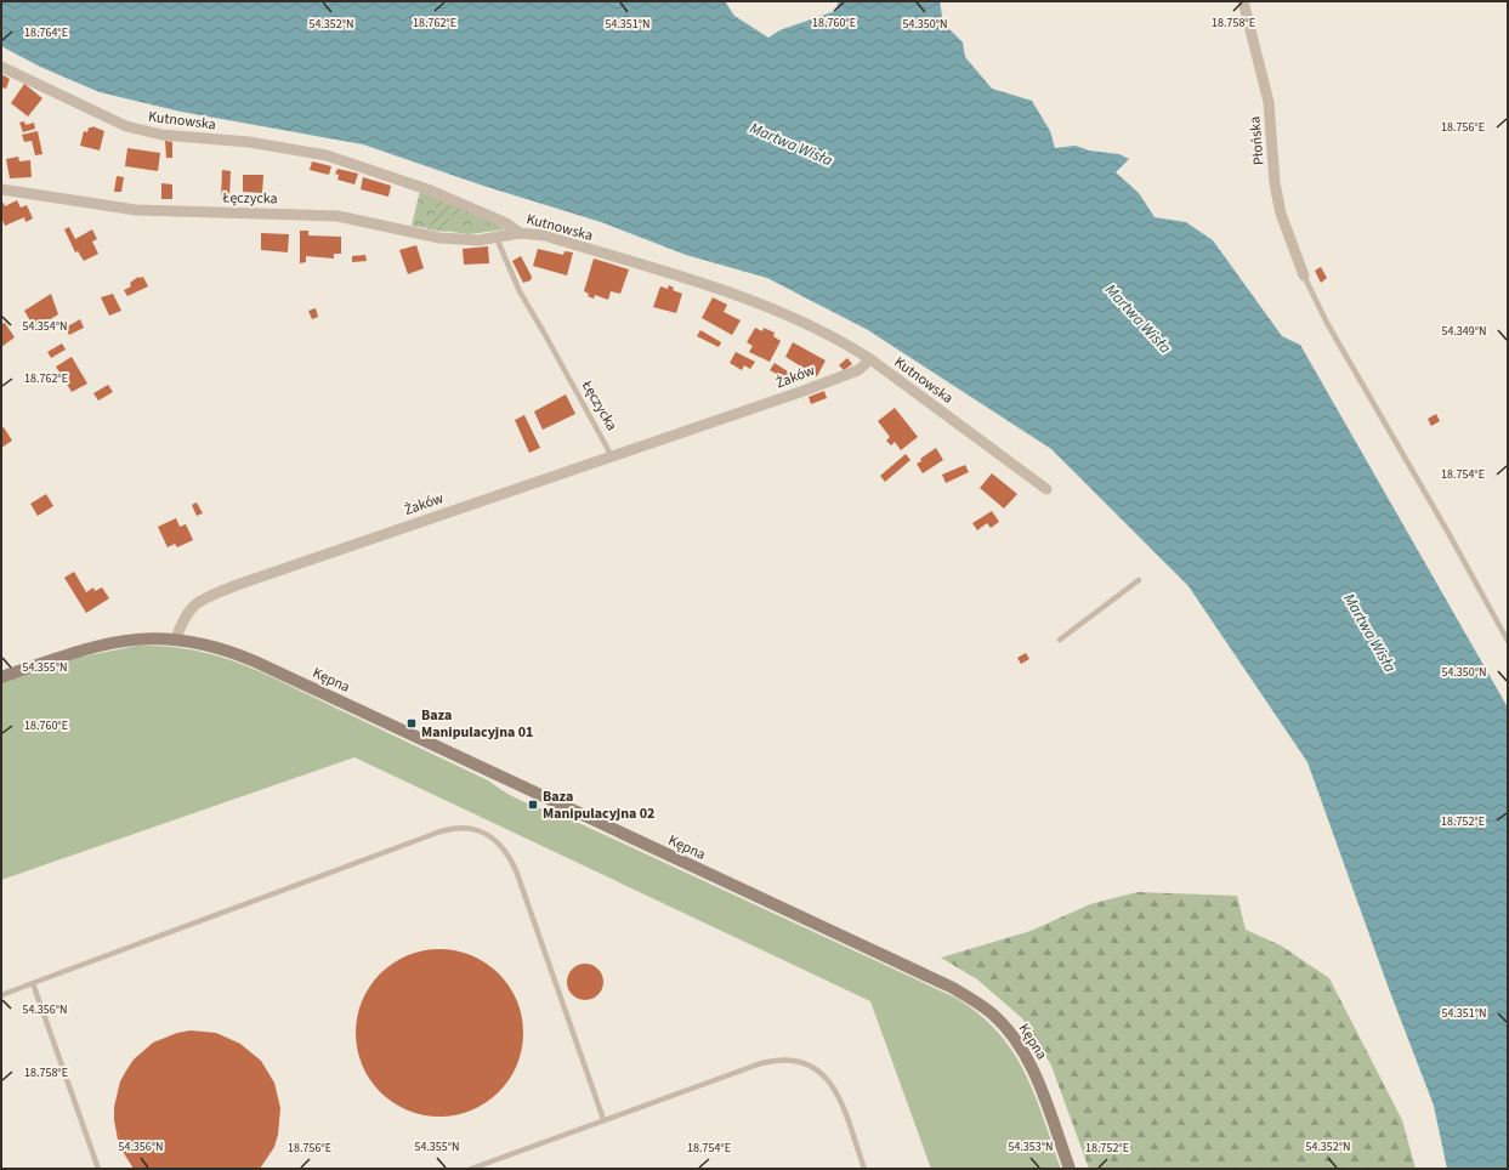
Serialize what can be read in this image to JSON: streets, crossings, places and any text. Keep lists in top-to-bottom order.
{
  "streets": {
    "street": [
      "Kutnowska",
      "Płońska",
      "Łęczycka",
      "Żaków",
      "Kępna"
    ]
  },
  "crossings": [
    ["Kutnowska", "Łęczycka"],
    ["Kutnowska", "Żaków"],
    ["Łęczycka", "Żaków"],
    ["Żaków", "Kępna"]
  ],
  "water": ["Martwa Wisła"],
  "places": {
    "transit": ["Baza Manipulacyjna 01", "Baza Manipulacyjna 02"]
  },
  "coordinates": [
    "18.762°E",
    "18.760°E",
    "18.758°E",
    "54.352°N",
    "54.351°N",
    "54.350°N",
    "18.764°E",
    "18.756°E",
    "54.354°N",
    "54.349°N",
    "18.754°E",
    "54.355°N",
    "18.752°E",
    "54.356°N",
    "54.353°N"
  ]
}
